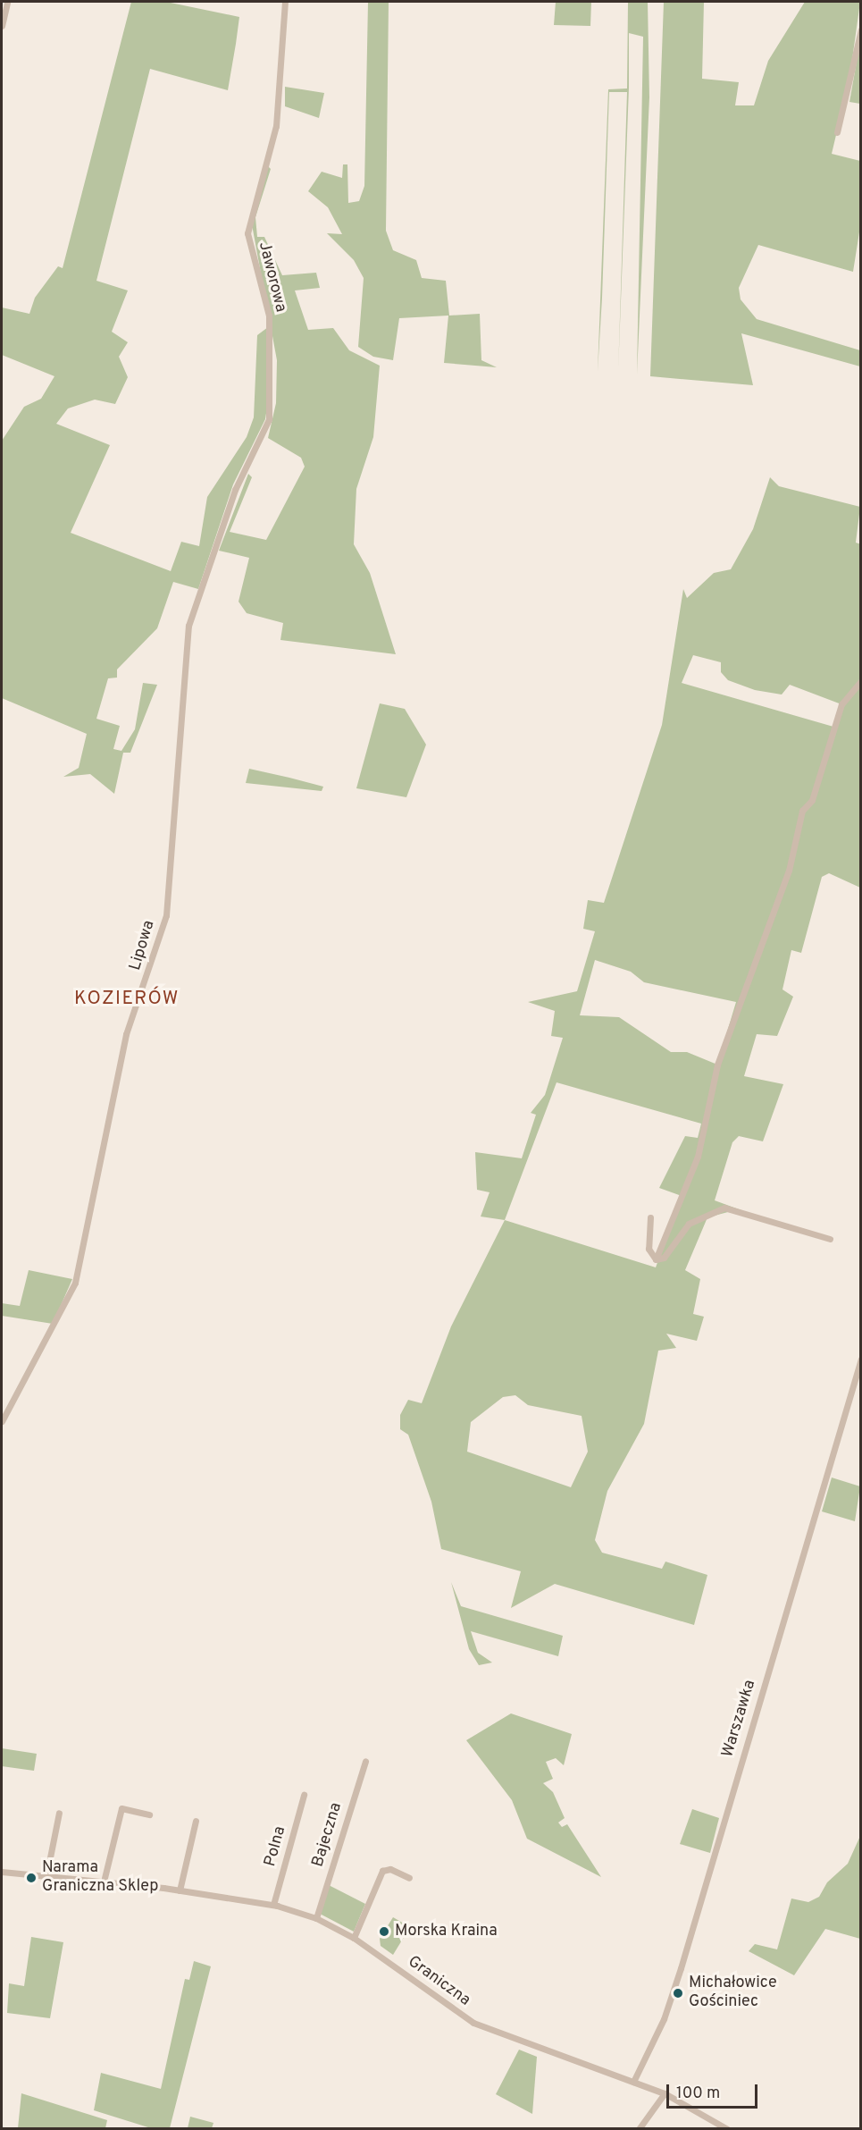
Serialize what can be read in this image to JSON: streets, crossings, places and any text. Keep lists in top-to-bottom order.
{
  "streets": {
    "street": [
      "Jaworowa",
      "Lipowa",
      "Warszawka",
      "Bajeczna",
      "Polna",
      "Graniczna"
    ]
  },
  "crossings": [
    ["Jaworowa", "Lipowa"],
    ["Warszawka", "Graniczna"],
    ["Bajeczna", "Graniczna"],
    ["Polna", "Graniczna"]
  ],
  "districts": ["KOZIERÓW"],
  "places": ["Narama Graniczna Sklep", "Morska Kraina", "Michałowice Gościniec"],
  "scale_bar": "100 m"
}
